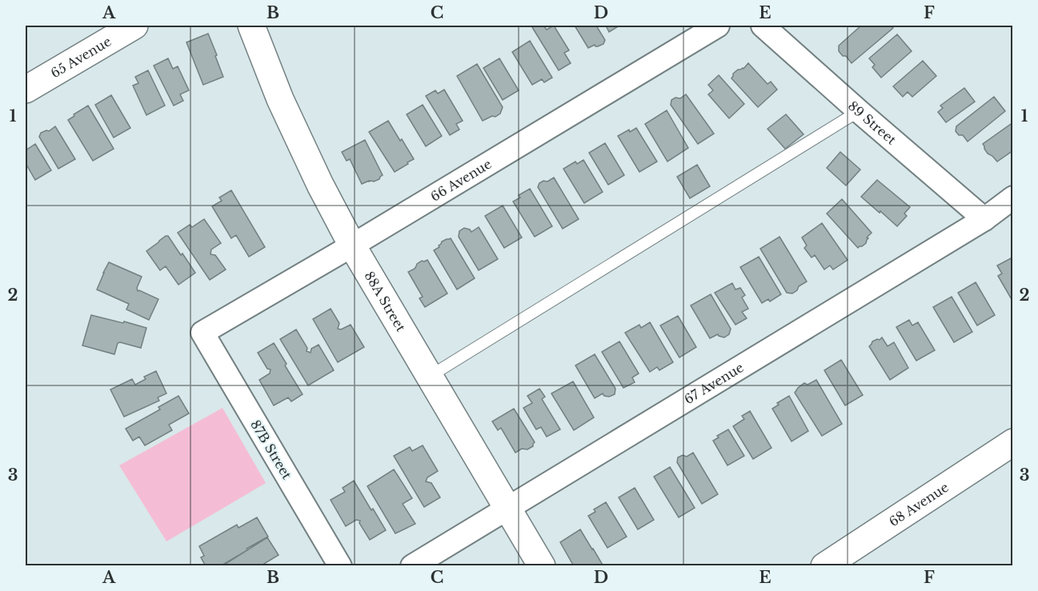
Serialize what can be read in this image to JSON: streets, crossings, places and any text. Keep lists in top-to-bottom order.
{
  "streets": {
    "street": [
      "65 Avenue",
      "89 Street",
      "66 Avenue",
      "88A Street",
      "67 Avenue",
      "87B Street",
      "68 Avenue"
    ]
  },
  "crossings": [
    ["89 Street", "67 Avenue"],
    ["66 Avenue", "88A Street"],
    ["66 Avenue", "87B Street"],
    ["88A Street", "67 Avenue"]
  ],
  "grid": {
    "columns": [
      "A",
      "B",
      "C",
      "D",
      "E",
      "F"
    ],
    "rows": ["1", "2", "3"]
  }
}
